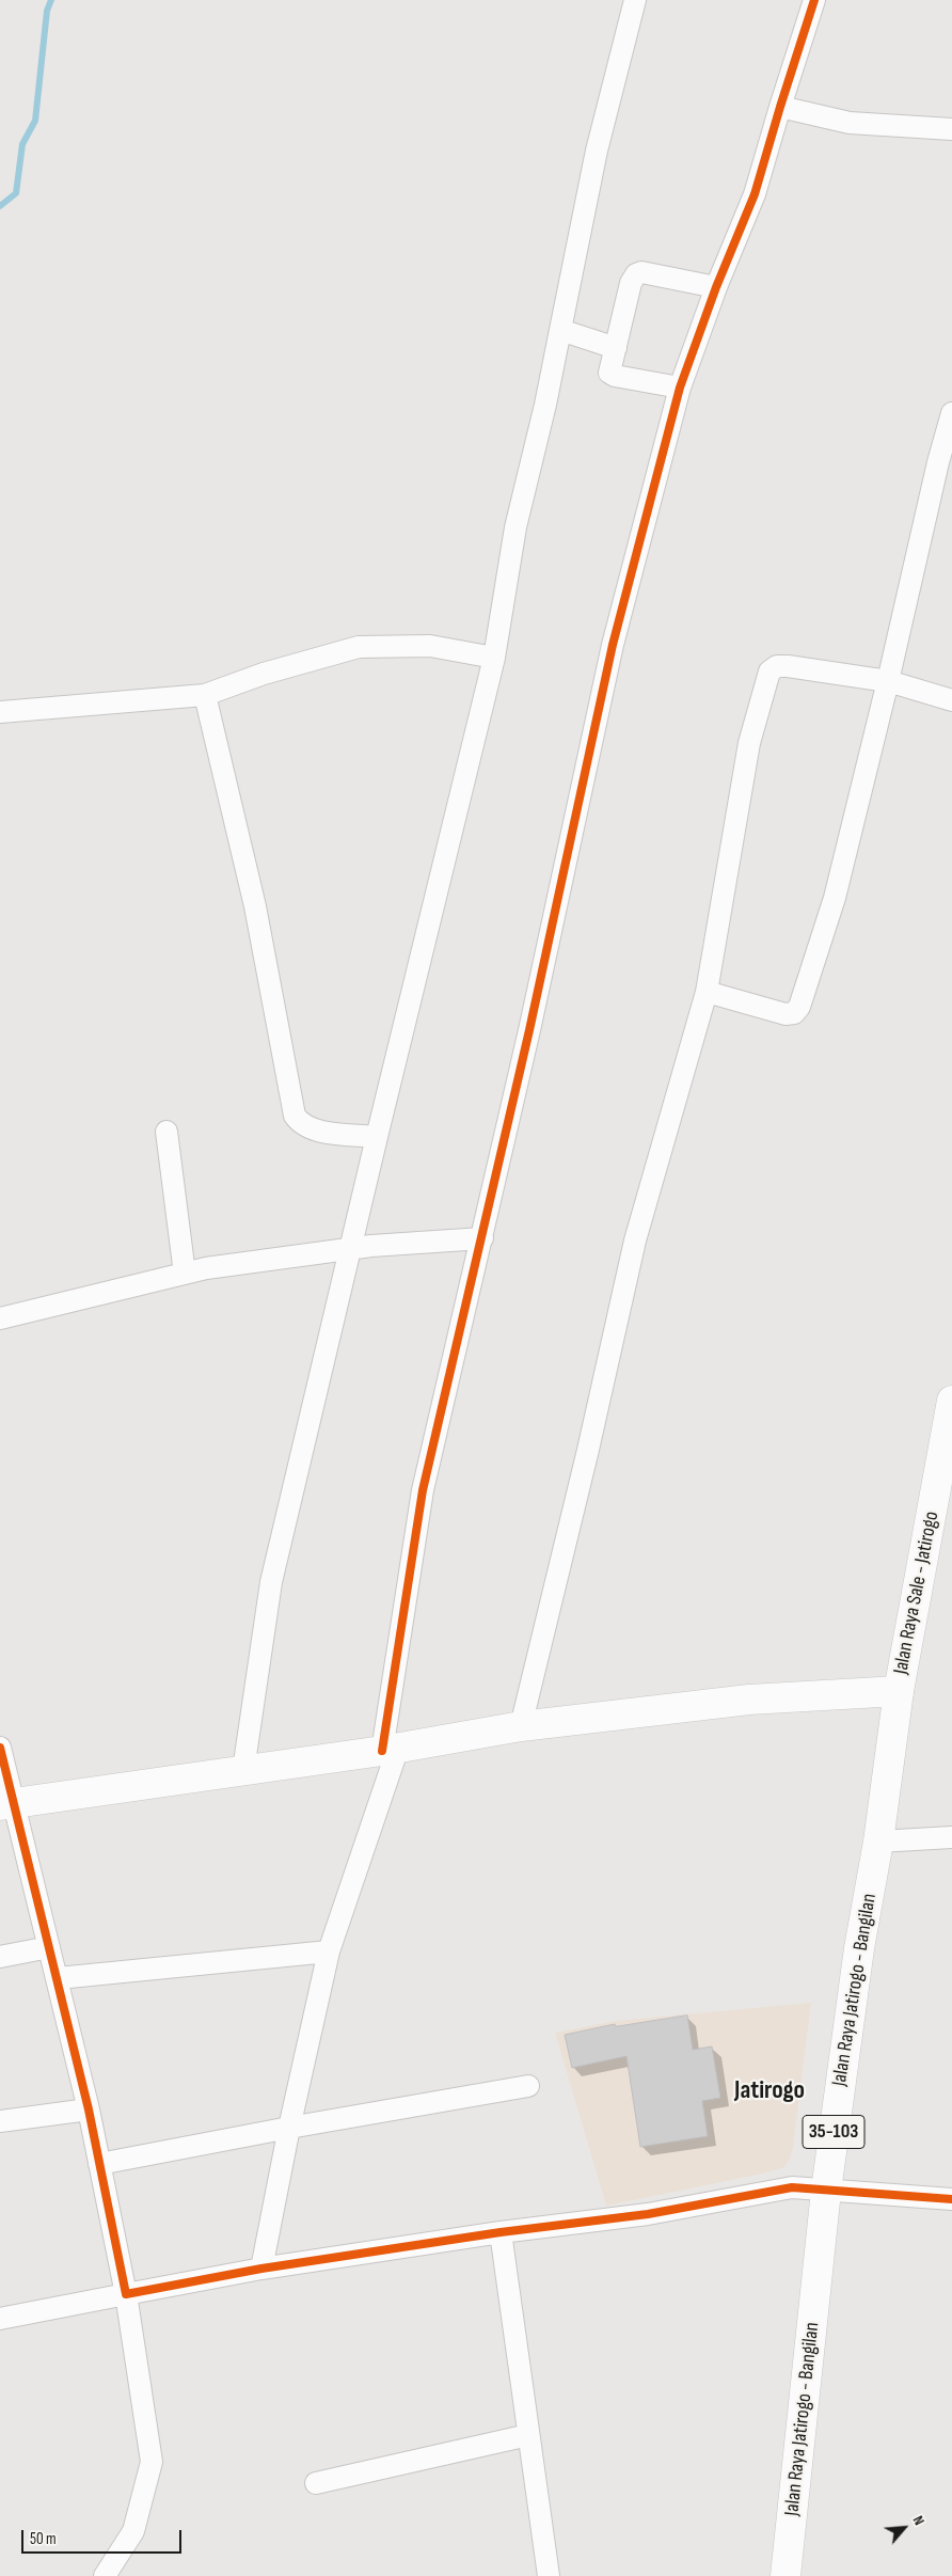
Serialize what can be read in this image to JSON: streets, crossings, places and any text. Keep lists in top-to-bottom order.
{
  "streets": {
    "main road": ["Jalan Raya Sale - Jatirogo", "Jalan Raya Jatirogo - Bangilan", "35-103"]
  },
  "crossings": [
    ["Jalan Raya Sale - Jatirogo", "Jalan Raya Jatirogo - Bangilan"]
  ],
  "districts": ["Jatirogo"],
  "scale_bar": "50 m",
  "north": "top right"
}
